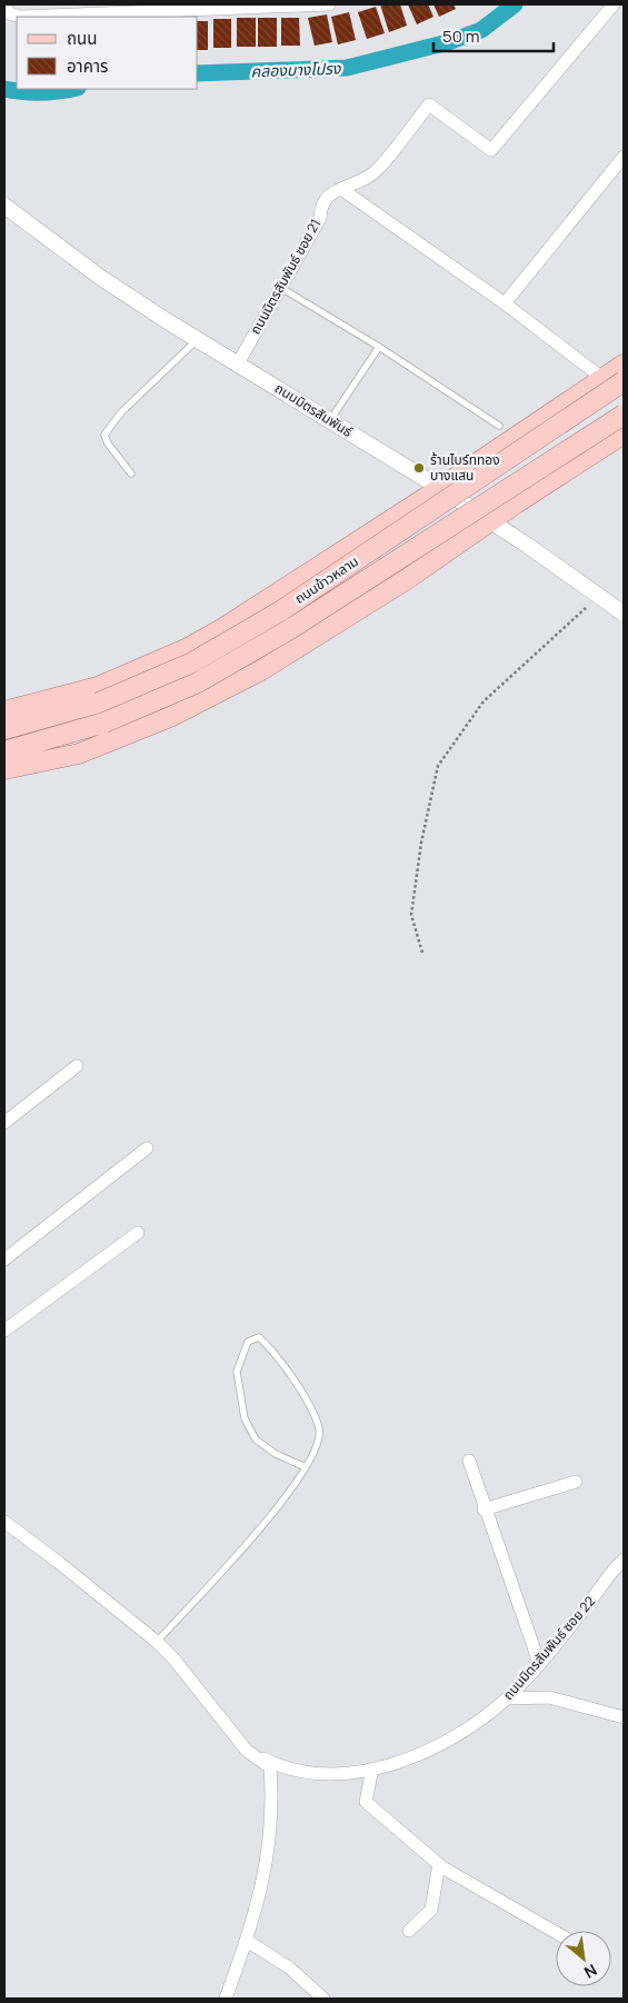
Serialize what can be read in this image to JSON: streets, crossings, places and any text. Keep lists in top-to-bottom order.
{
  "streets": {
    "main road": ["ถนนข้าวหลาม"],
    "street": ["ถนนมิตรสัมพันธ์ ซอย 21", "ถนนมิตรสัมพันธ์", "ถนนมิตรสัมพันธ์ ซอย 22"]
  },
  "crossings": [
    ["ถนนมิตรสัมพันธ์ ซอย 21", "ถนนมิตรสัมพันธ์"]
  ],
  "water": ["คลองบางโปรง"],
  "places": ["ร้านไบร์ททอง บางแสน"],
  "legend": ["ถนน", "อาคาร"],
  "scale_bar": "50 m",
  "north": "bottom right"
}
